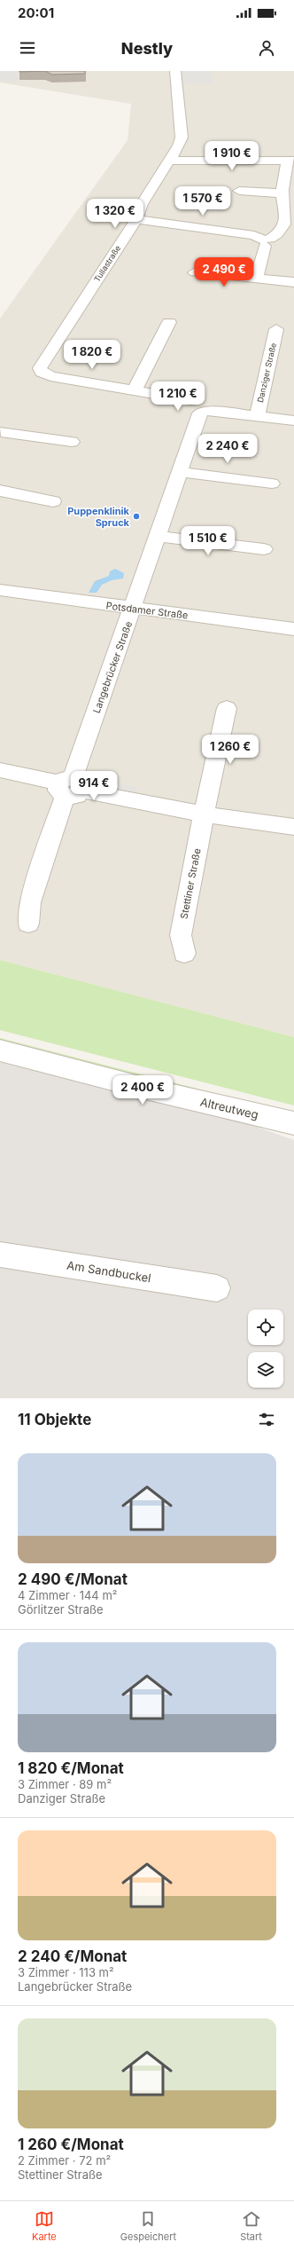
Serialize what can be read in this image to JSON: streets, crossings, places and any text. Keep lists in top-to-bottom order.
{
  "streets": {
    "street": [
      "Tullastraße",
      "Danziger Straße",
      "Potsdamer Straße",
      "Langebrücker Straße",
      "Stettiner Straße",
      "Altreutweg",
      "Am Sandbuckel"
    ]
  },
  "crossings": [
    ["Tullastraße", "Danziger Straße"],
    ["Danziger Straße", "Langebrücker Straße"],
    ["Potsdamer Straße", "Langebrücker Straße"]
  ],
  "places": ["Puppenklinik Spruck"],
  "page": {
    "status": "20:01",
    "header": "Nestly",
    "price": [
      "1 910 €",
      "1 570 €",
      "1 320 €",
      "2 490 €",
      "1 820 €",
      "1 210 €",
      "2 240 €",
      "1 510 €",
      "1 260 €",
      "914 €",
      "2 400 €"
    ],
    "heading": "11 Objekte",
    "list": [
      {
        "name": "2 490 €/Monat",
        "note": "4 Zimmer · 144 m² · Görlitzer Straße"
      },
      {
        "name": "1 820 €/Monat",
        "note": "3 Zimmer · 89 m² · Danziger Straße"
      },
      {
        "name": "2 240 €/Monat",
        "note": "3 Zimmer · 113 m² · Langebrücker Straße"
      },
      {
        "name": "1 260 €/Monat",
        "note": "2 Zimmer · 72 m² · Stettiner Straße"
      }
    ],
    "tabs": ["Karte", "Gespeichert", "Start"]
  }
}
